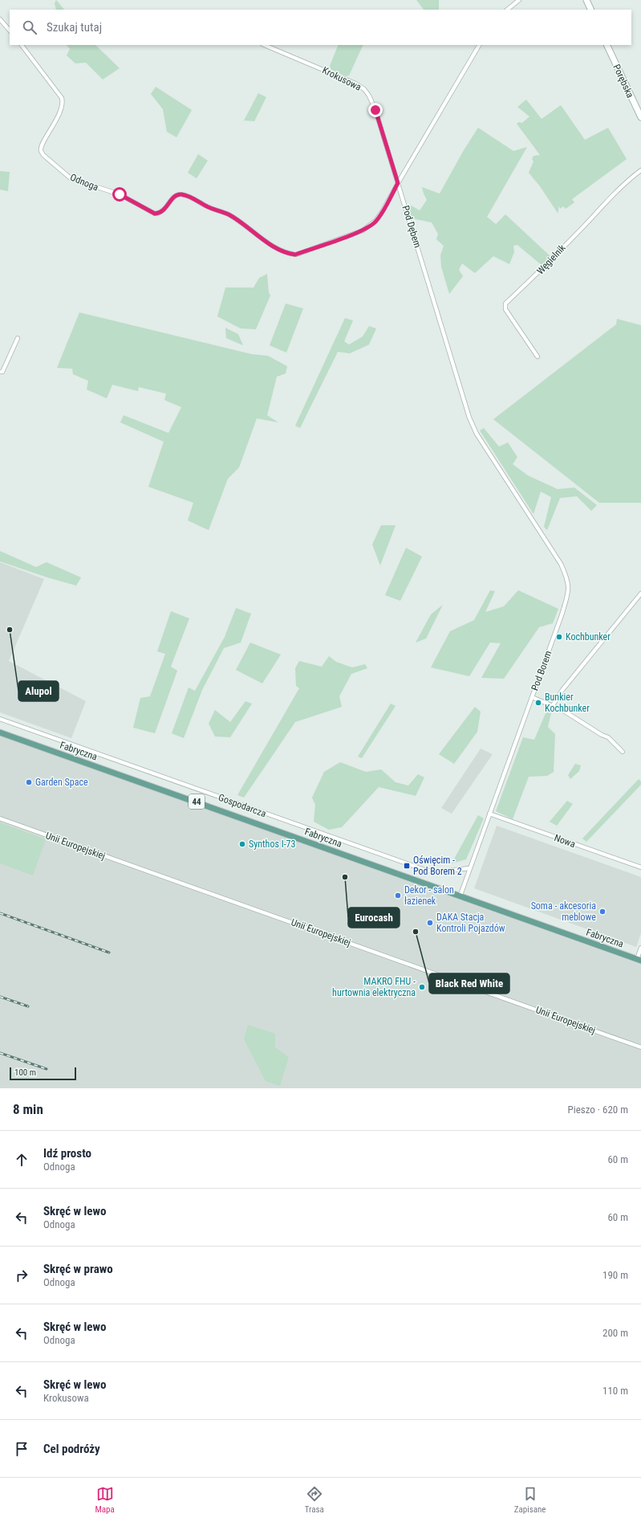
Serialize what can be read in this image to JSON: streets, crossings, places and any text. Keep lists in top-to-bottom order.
{
  "streets": {
    "main road": ["Fabryczna", "44"],
    "street": [
      "Krokusowa",
      "Porębska",
      "Odnoga",
      "Pod Dębem",
      "Węgielnik",
      "Pod Borem",
      "Gospodarcza",
      "Nowa",
      "Unii Europejskiej"
    ]
  },
  "crossings": [
    ["Krokusowa", "Odnoga"],
    ["Krokusowa", "Pod Dębem"],
    ["Odnoga", "Pod Dębem"],
    ["Pod Dębem", "Pod Borem"],
    ["Pod Borem", "Fabryczna"],
    ["Pod Borem", "Gospodarcza"],
    ["Pod Borem", "Nowa"]
  ],
  "places": {
    "other": [
      "Alupol",
      "Kochbunker",
      "Bunkier Kochbunker",
      "Garden Space",
      "Synthos I-73",
      "Eurocash",
      "Dekor - salon łazienek",
      "Soma - akcesoria meblowe",
      "DAKA Stacja Kontroli Pojazdów",
      "Black Red White",
      "MAKRO FHU - hurtownia elektryczna"
    ],
    "transit": ["Oświęcim - Pod Borem 2"]
  },
  "scale_bar": "100 m",
  "page": {
    "search": "Szukaj tutaj",
    "scale": "100 m",
    "heading": ["8 min", "Pieszo · 620 m"],
    "list": [
      ["Idź prosto", "Odnoga", "60 m"],
      ["Skręć w lewo", "Odnoga", "60 m"],
      ["Skręć w prawo", "Odnoga", "190 m"],
      ["Skręć w lewo", "Odnoga", "200 m"],
      ["Skręć w lewo", "Krokusowa", "110 m"],
      "Cel podróży"
    ],
    "nav": ["Mapa", "Trasa", "Zapisane"]
  }
}
